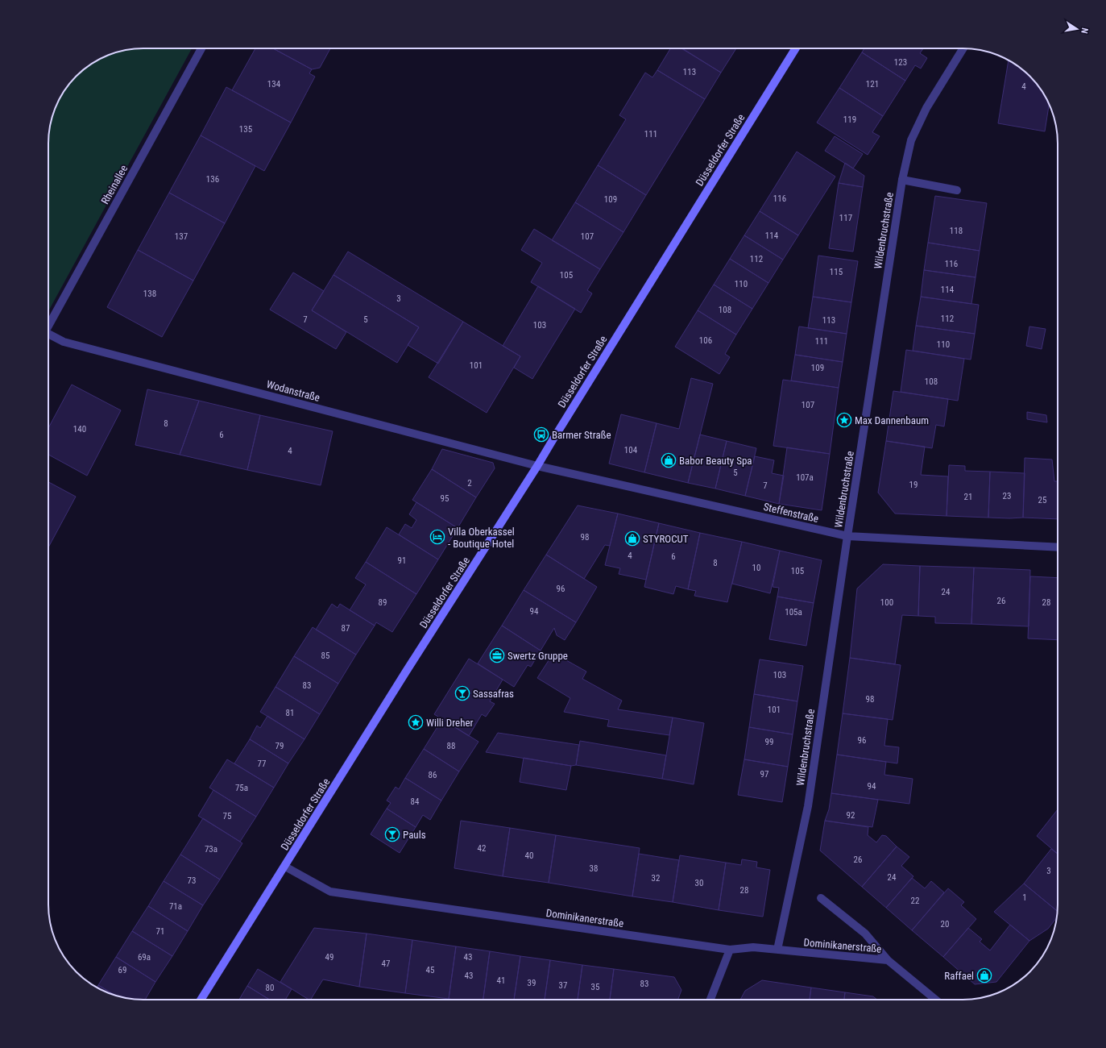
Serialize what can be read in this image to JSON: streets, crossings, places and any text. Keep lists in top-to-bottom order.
{
  "streets": {
    "street": [
      "Düsseldorfer Straße",
      "Rheinallee",
      "Wildenbruchstraße",
      "Wodanstraße",
      "Steffenstraße",
      "Dominikanerstraße"
    ]
  },
  "crossings": [
    ["Düsseldorfer Straße", "Wodanstraße"],
    ["Düsseldorfer Straße", "Steffenstraße"],
    ["Düsseldorfer Straße", "Dominikanerstraße"],
    ["Wildenbruchstraße", "Steffenstraße"],
    ["Wildenbruchstraße", "Dominikanerstraße"],
    ["Wodanstraße", "Steffenstraße"]
  ],
  "places": {
    "place": ["Max Dannenbaum", "Willi Dreher"],
    "bus stop": ["Barmer Straße"],
    "shop": ["Babor Beauty Spa", "STYROCUT", "Raffael"],
    "hotel": ["Villa Oberkassel - Boutique Hotel"],
    "office": ["Swertz Gruppe"],
    "bar": ["Sassafras", "Pauls"]
  },
  "house_numbers": [
    "123",
    "113",
    "134",
    "121",
    "4",
    "119",
    "135",
    "111",
    "136",
    "116",
    "109",
    "117",
    "118",
    "114",
    "137",
    "107",
    "112",
    "116",
    "115",
    "105",
    "110",
    "114",
    "138",
    "3",
    "108",
    "112",
    "7",
    "5",
    "113",
    "103",
    "106",
    "111",
    "110",
    "101",
    "109",
    "108",
    "107",
    "8",
    "140",
    "6",
    "104",
    "4",
    "5",
    "107a",
    "2",
    "19",
    "7",
    "23",
    "21",
    "95",
    "25",
    "98",
    "4",
    "6",
    "91",
    "8",
    "10",
    "105",
    "96",
    "24",
    "26",
    "89",
    "100",
    "28",
    "94",
    "105a",
    "87",
    "85",
    "103",
    "83",
    "98",
    "101",
    "81",
    "96",
    "99",
    "79",
    "88",
    "77",
    "97",
    "86",
    "94",
    "75a",
    "84",
    "92",
    "75",
    "42",
    "73a",
    "40",
    "26",
    "38",
    "3",
    "24",
    "32",
    "73",
    "30",
    "28",
    "1",
    "22",
    "71a",
    "20",
    "71",
    "69a",
    "49",
    "43",
    "47",
    "69",
    "45",
    "43",
    "41",
    "39",
    "83",
    "37",
    "35",
    "80"
  ],
  "north": "right"
}
